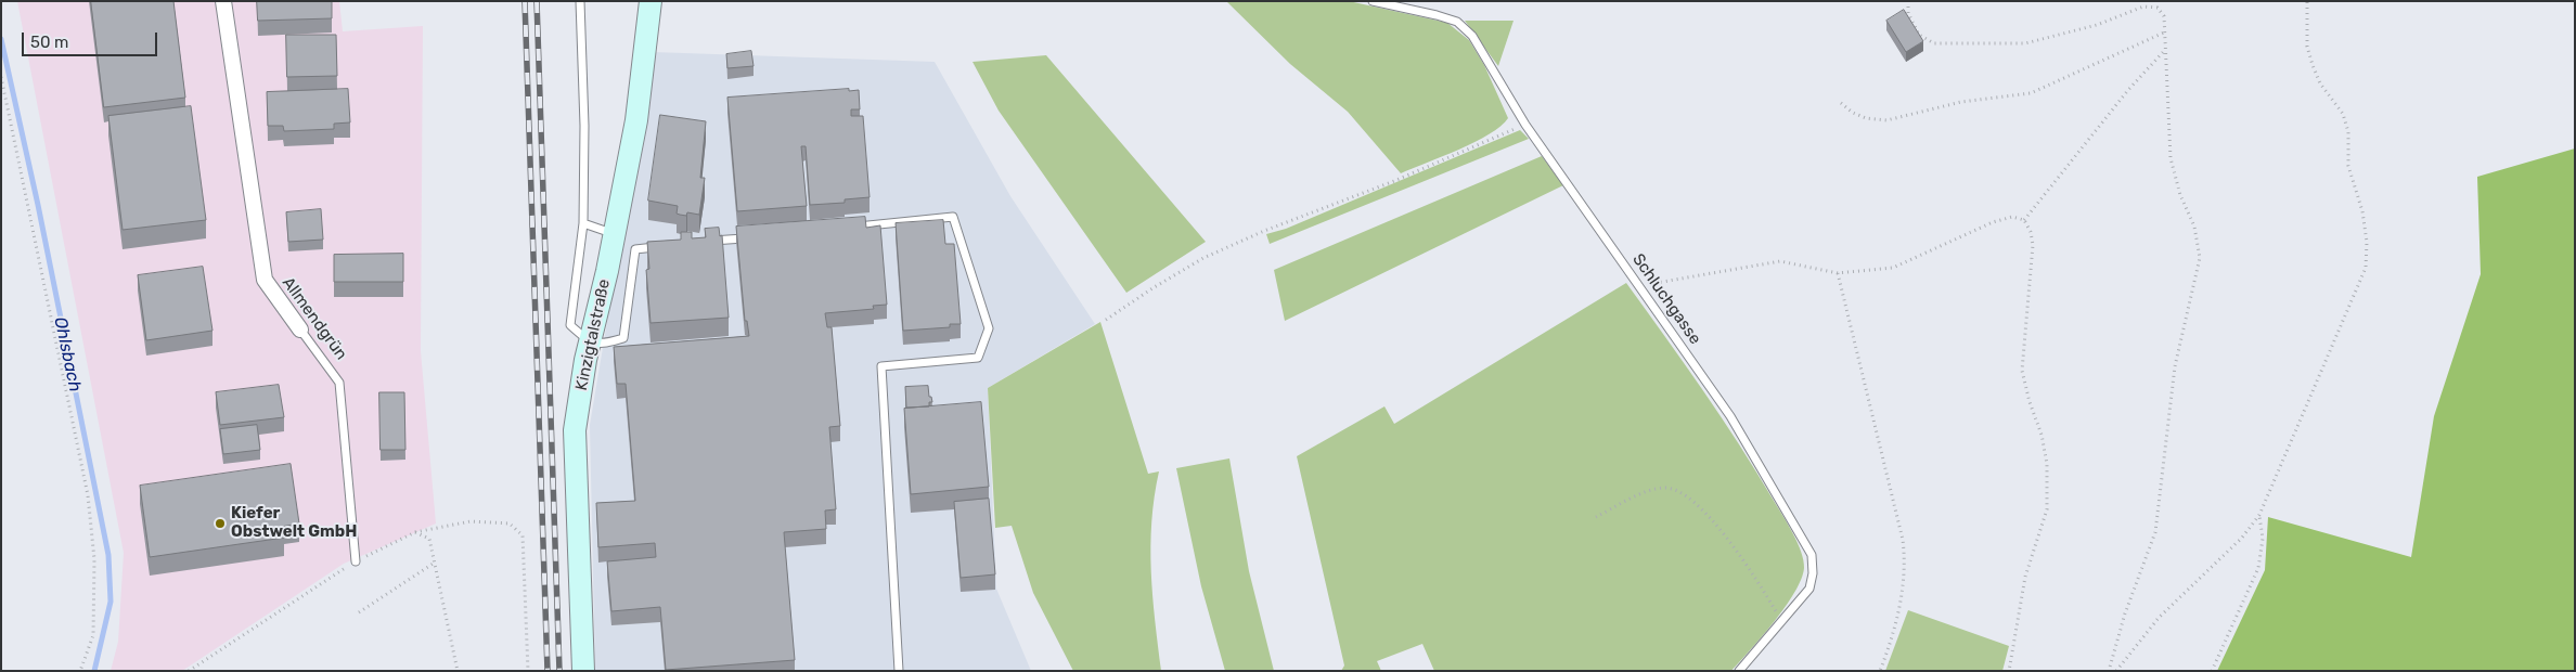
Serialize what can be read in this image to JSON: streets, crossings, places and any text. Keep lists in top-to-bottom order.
{
  "streets": {
    "main road": ["Kinzigtalstraße"],
    "street": ["Allmendgrün"],
    "lane": ["Schluchgasse"]
  },
  "water": ["Ohlsbach"],
  "places": ["Kiefer Obstwelt GmbH"],
  "scale_bar": "50 m"
}
